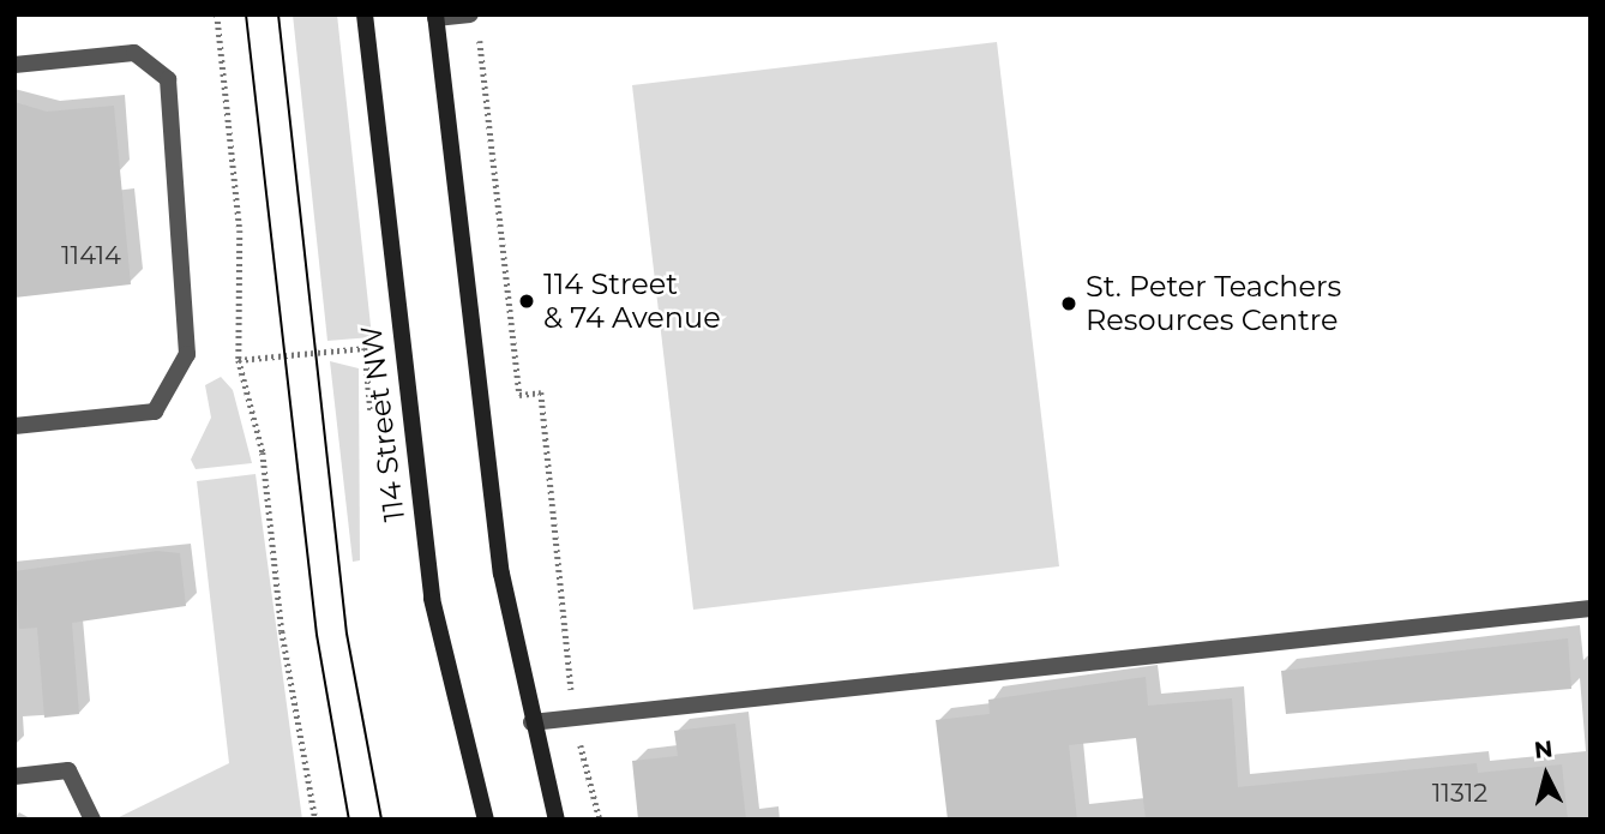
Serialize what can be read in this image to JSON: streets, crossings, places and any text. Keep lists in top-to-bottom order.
{
  "streets": {
    "main road": ["114 Street NW"]
  },
  "places": ["114 Street & 74 Avenue", "St. Peter Teachers Resources Centre"],
  "house_numbers": ["11414", "11312"],
  "north": "top"
}
